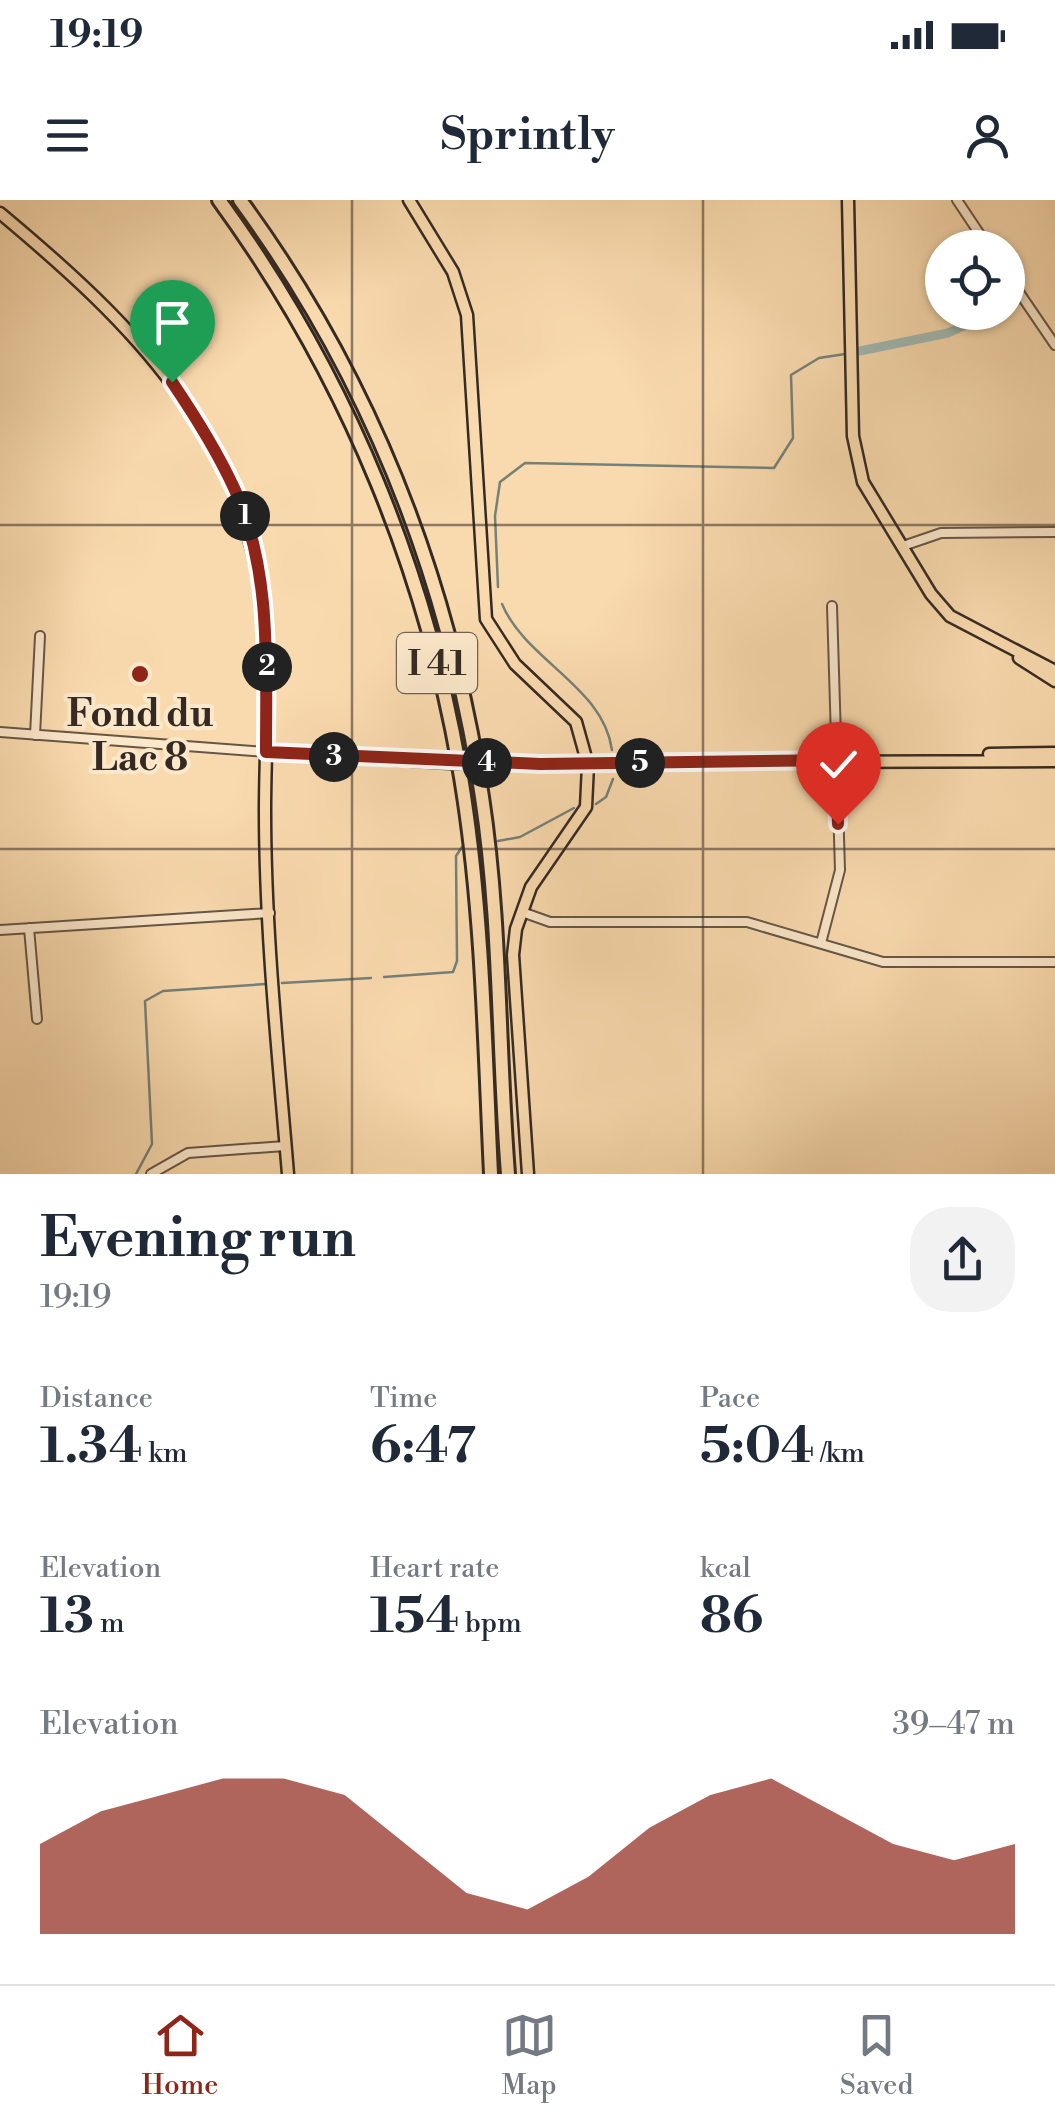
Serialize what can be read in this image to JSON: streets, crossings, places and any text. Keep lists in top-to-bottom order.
{
  "streets": {
    "highway": ["I 41"]
  },
  "places": ["Fond du Lac 8"],
  "page": {
    "status": "19:19",
    "header": "Sprintly",
    "pins": [
      "1",
      "2",
      "3",
      "4",
      "5"
    ],
    "heading": ["Evening run", "19:19"],
    "stats": [
      ["Distance", "1.34 km"],
      ["Time", "6:47"],
      ["Pace", "5:04 /km"],
      ["Elevation", "13 m"],
      ["Heart rate", "154 bpm"],
      ["kcal", "86"]
    ],
    "chart": ["Elevation", "39–47 m"],
    "tabs": ["Home", "Map", "Saved"]
  }
}
